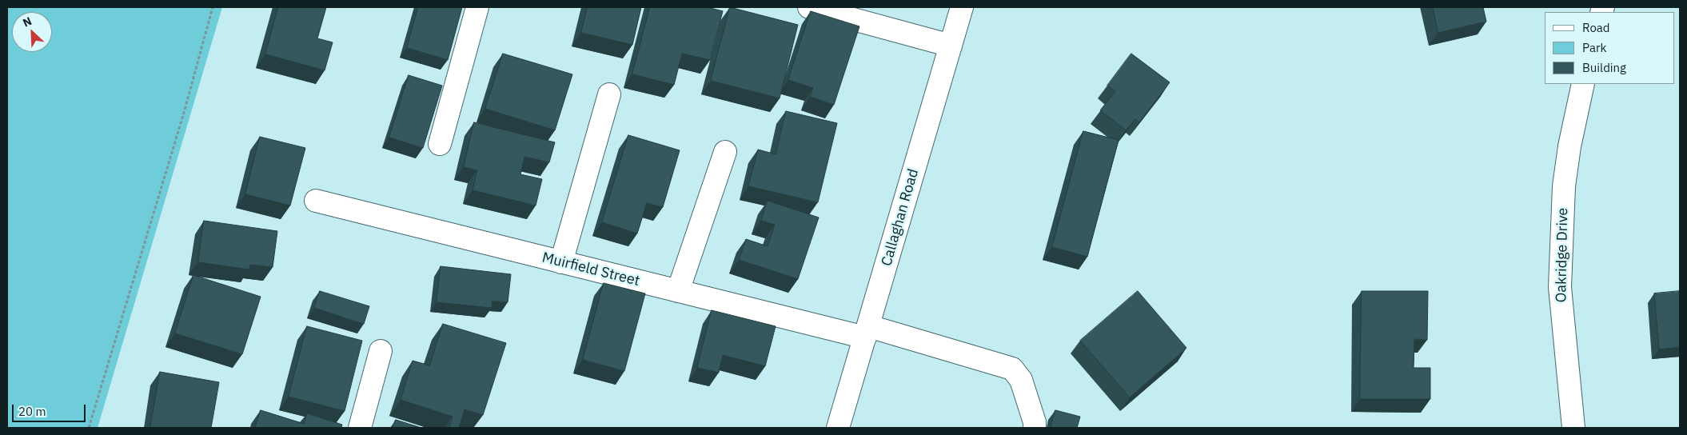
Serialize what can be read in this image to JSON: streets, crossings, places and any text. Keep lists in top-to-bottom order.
{
  "streets": {
    "street": ["Callaghan Road", "Oakridge Drive", "Muirfield Street"]
  },
  "crossings": [
    ["Callaghan Road", "Muirfield Street"]
  ],
  "legend": ["Road", "Park", "Building"],
  "scale_bar": "20 m",
  "north": "top left"
}
